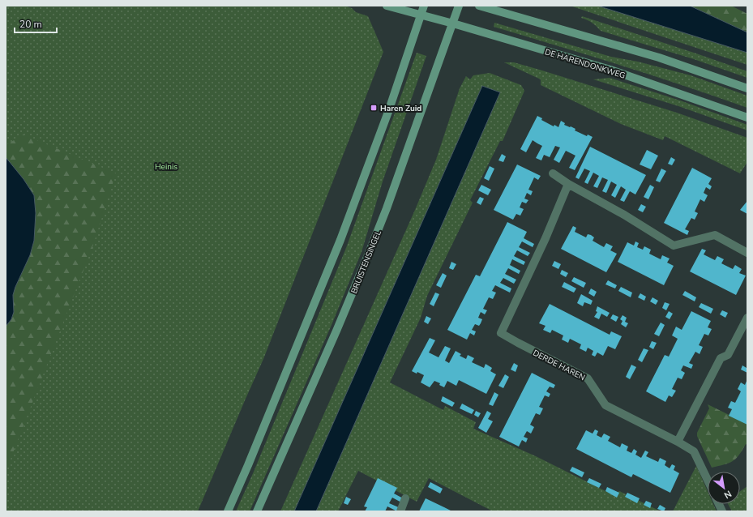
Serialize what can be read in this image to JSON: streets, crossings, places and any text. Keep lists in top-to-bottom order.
{
  "streets": {
    "main road": ["DE HARENDONKWEG", "BRUISTENSINGEL"],
    "street": ["DERDE HAREN"]
  },
  "crossings": [
    ["DE HARENDONKWEG", "BRUISTENSINGEL"]
  ],
  "parks": ["Heinis"],
  "places": {
    "transit": ["Haren Zuid"]
  },
  "scale_bar": "20 m",
  "north": "bottom right"
}
